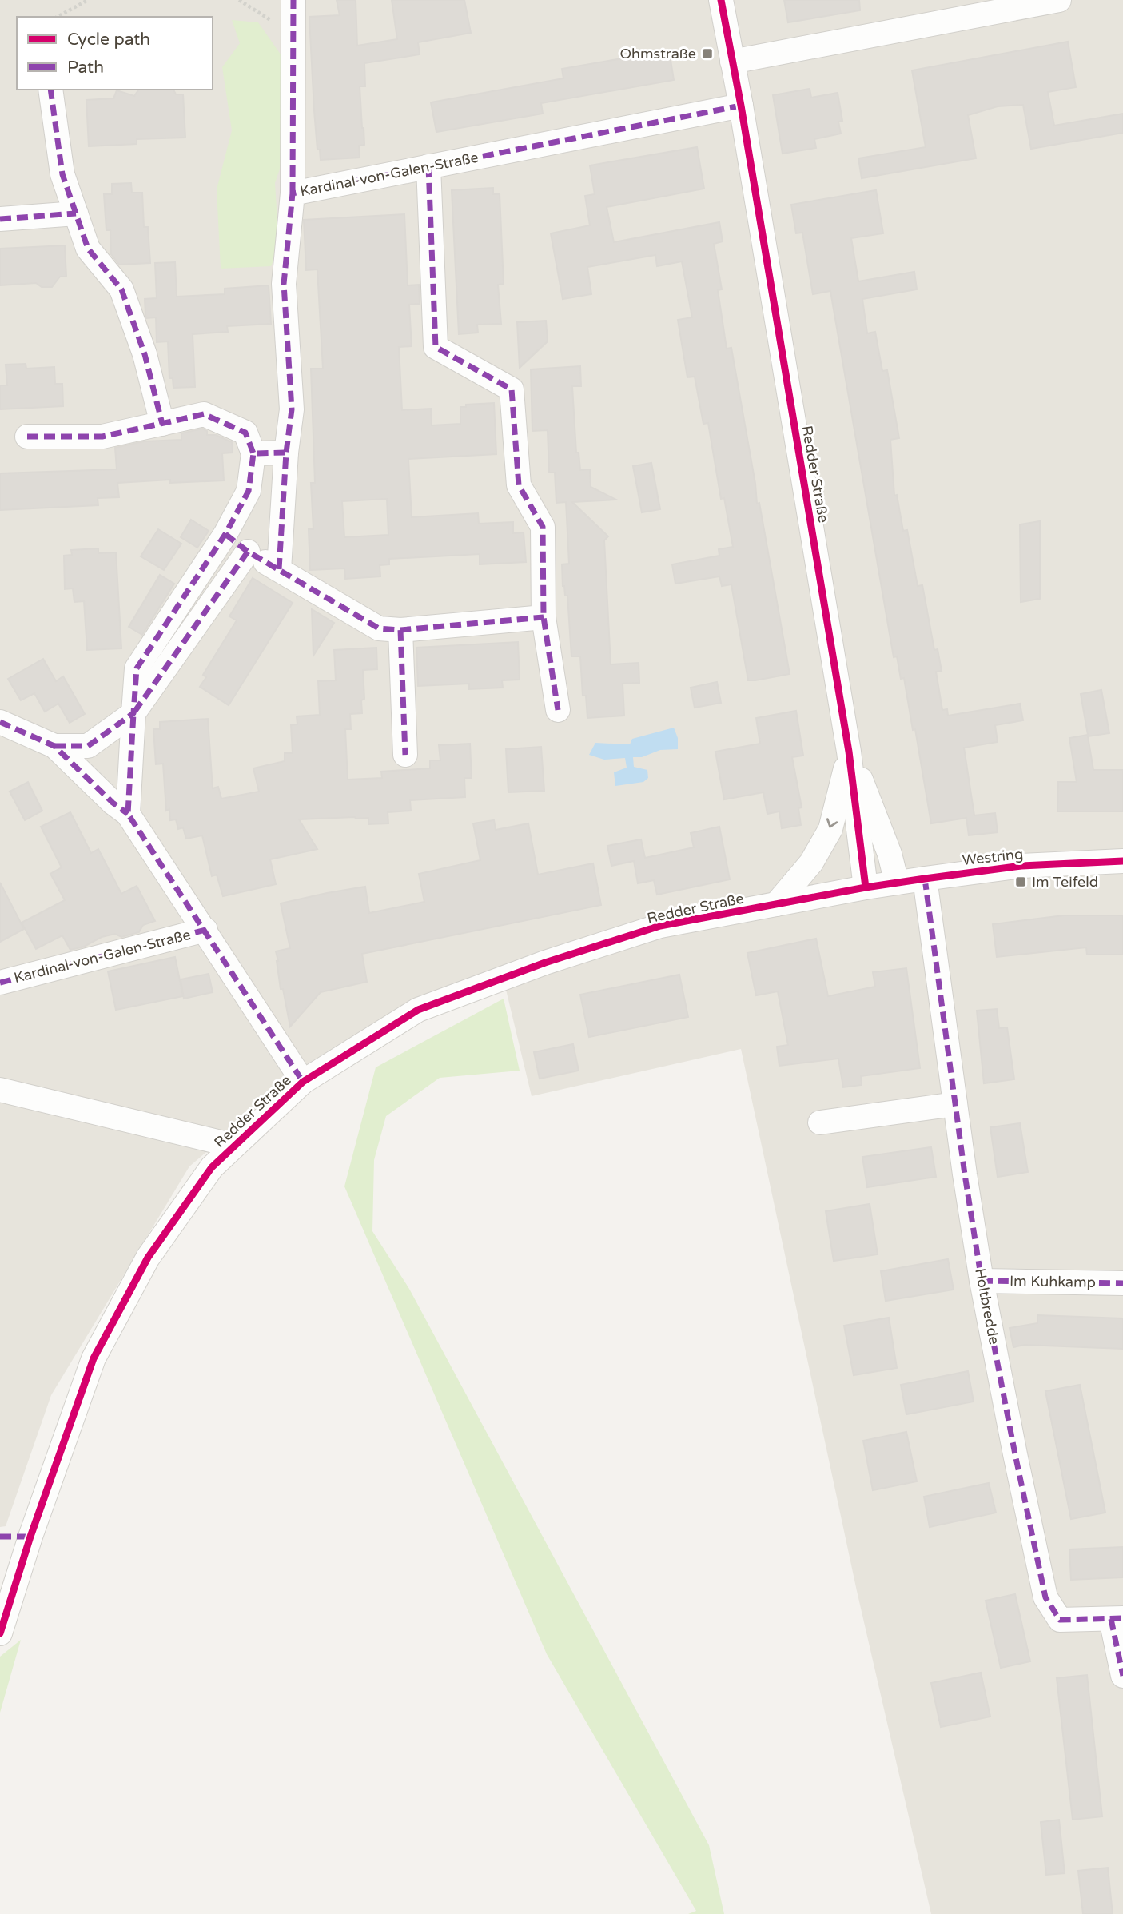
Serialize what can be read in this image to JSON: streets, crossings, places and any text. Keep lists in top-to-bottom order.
{
  "streets": {
    "street": [
      "Kardinal-von-Galen-Straße",
      "Redder Straße",
      "Westring",
      "Im Kuhkamp",
      "Holtbredde"
    ]
  },
  "crossings": [
    ["Kardinal-von-Galen-Straße", "Redder Straße"],
    ["Redder Straße", "Westring"],
    ["Westring", "Holtbredde"],
    ["Im Kuhkamp", "Holtbredde"]
  ],
  "places": {
    "transit": ["Ohmstraße", "Im Teifeld"]
  },
  "legend": ["Cycle path", "Path"]
}
